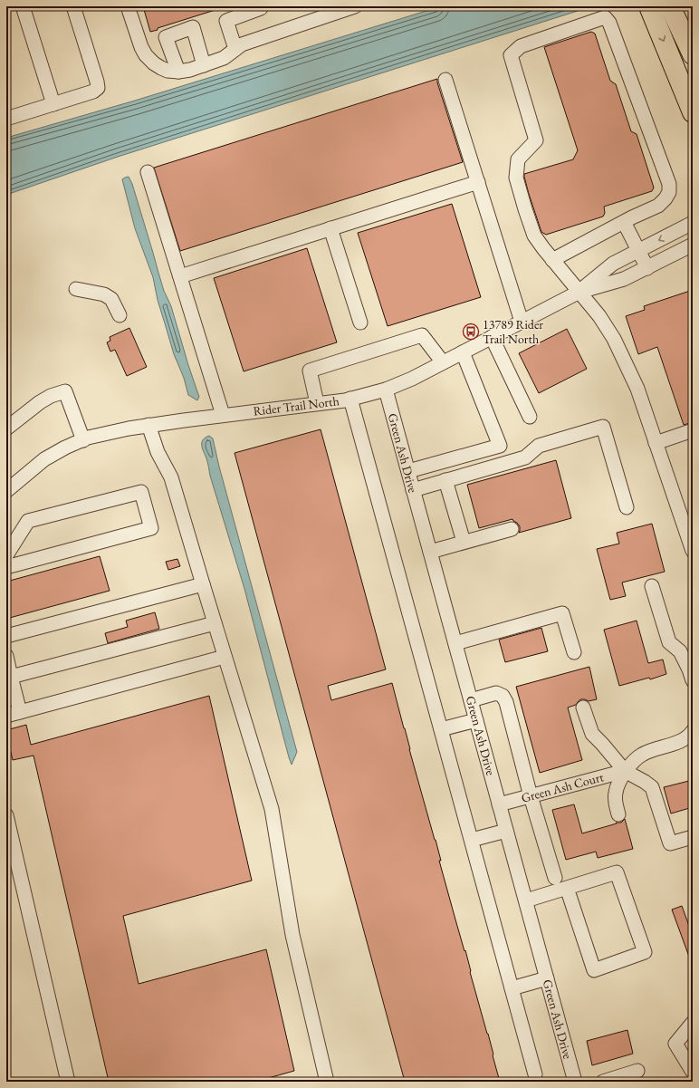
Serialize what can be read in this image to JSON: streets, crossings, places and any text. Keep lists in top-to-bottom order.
{
  "streets": {
    "street": ["Rider Trail North", "Green Ash Drive", "Green Ash Court"]
  },
  "crossings": [
    ["Rider Trail North", "Green Ash Drive"],
    ["Green Ash Drive", "Green Ash Court"]
  ],
  "places": {
    "bus stop": ["13789 Rider Trail North"]
  }
}
